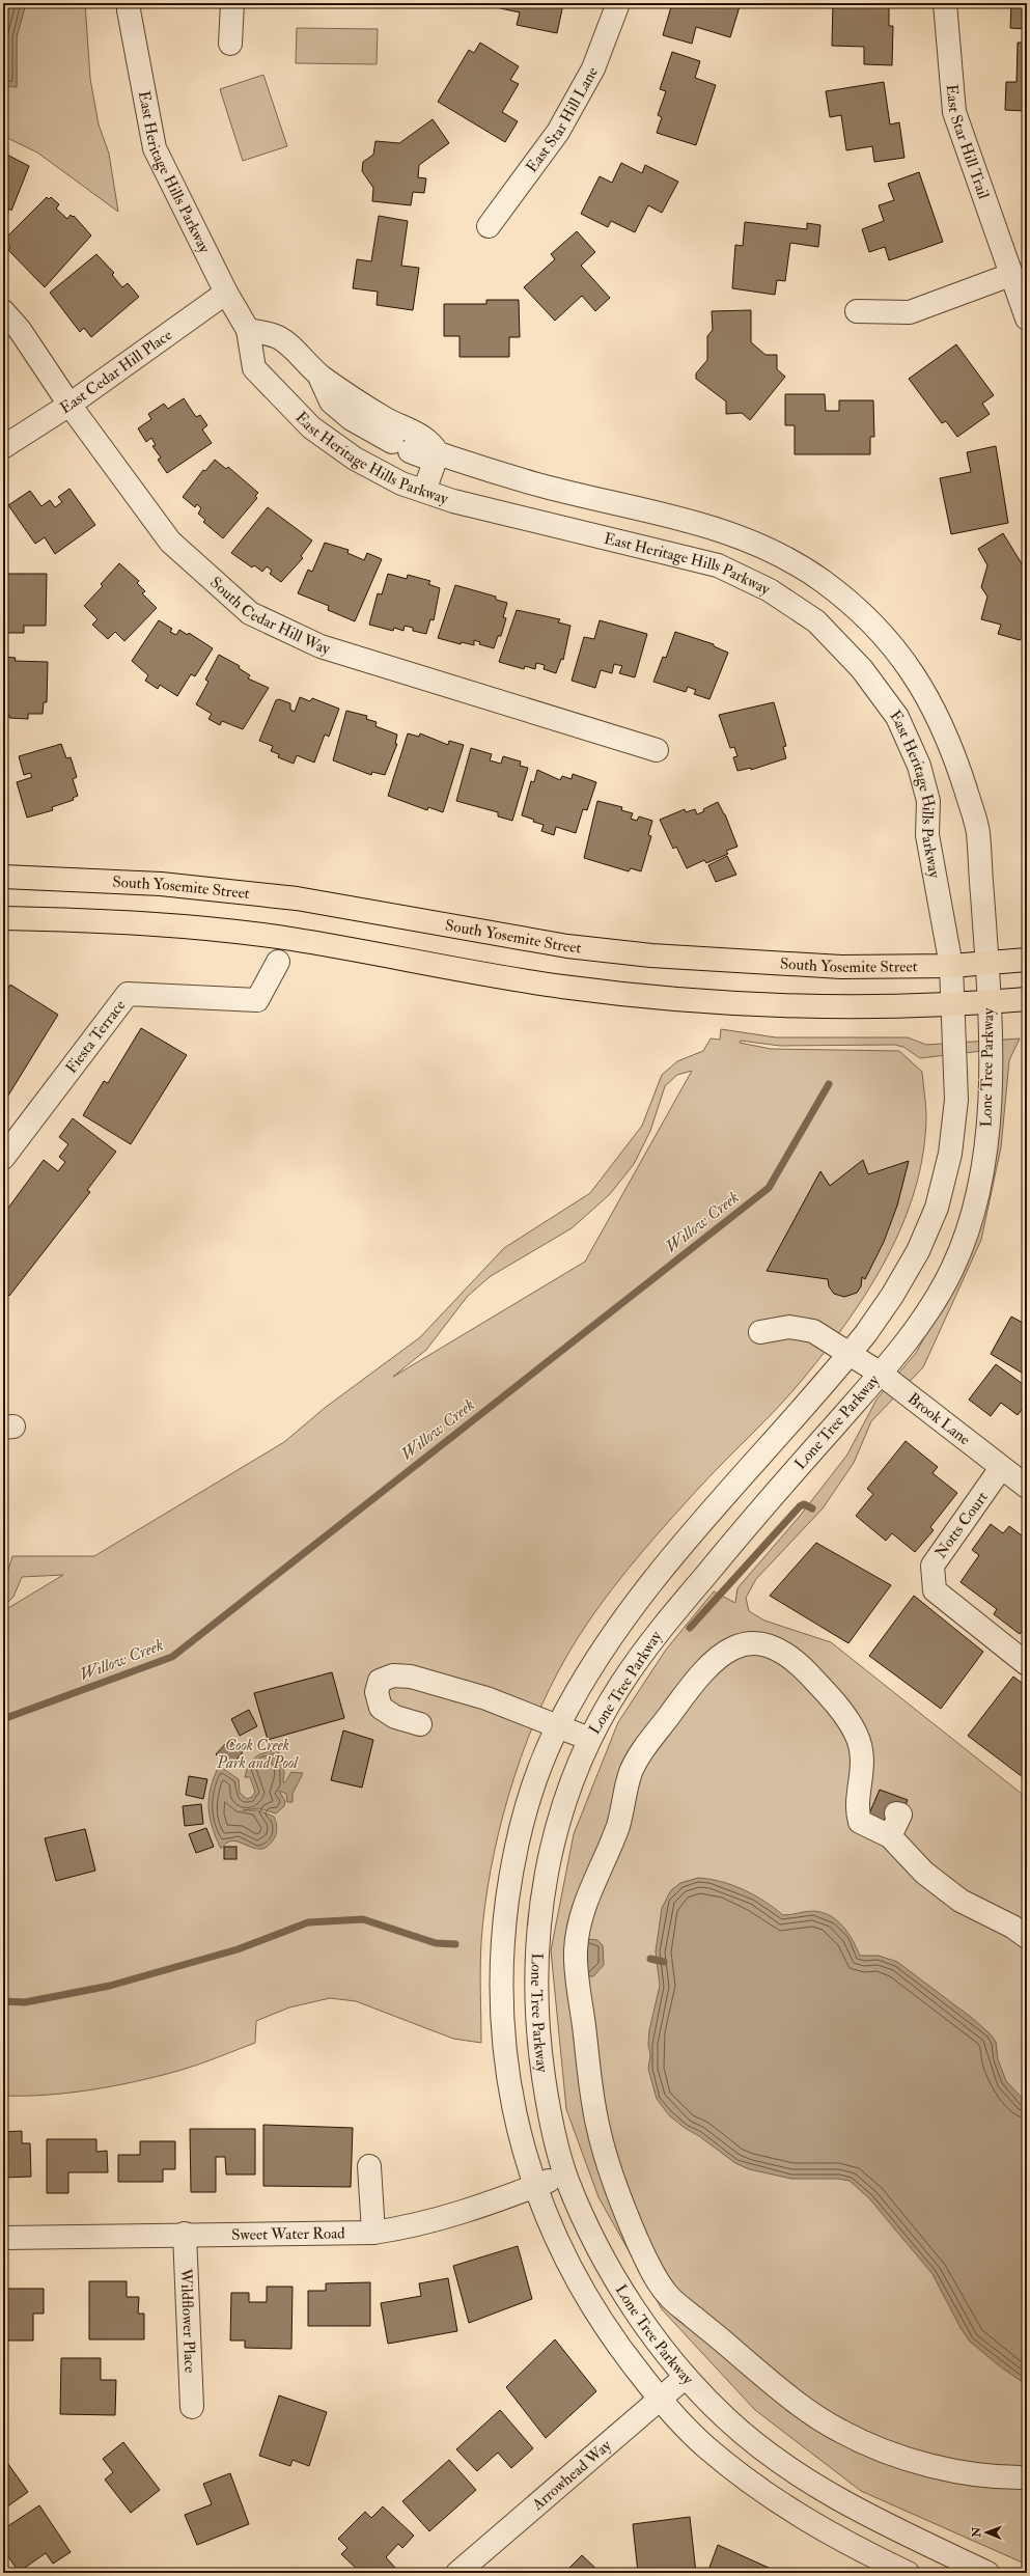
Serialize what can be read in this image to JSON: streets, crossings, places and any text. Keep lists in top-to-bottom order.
{
  "streets": {
    "main road": ["South Yosemite Street"],
    "street": [
      "East Star Hill Lane",
      "East Star Hill Trail",
      "East Heritage Hills Parkway",
      "East Cedar Hill Place",
      "South Cedar Hill Way",
      "Fiesta Terrace",
      "Lone Tree Parkway",
      "Brook Lane",
      "Notts Court",
      "Sweet Water Road",
      "Wildflower Place",
      "Arrowhead Way"
    ]
  },
  "crossings": [
    ["East Heritage Hills Parkway", "East Cedar Hill Place"],
    ["East Heritage Hills Parkway", "South Yosemite Street"],
    ["East Heritage Hills Parkway", "Lone Tree Parkway"],
    ["East Cedar Hill Place", "South Cedar Hill Way"],
    ["South Yosemite Street", "Lone Tree Parkway"],
    ["Lone Tree Parkway", "Brook Lane"],
    ["Lone Tree Parkway", "Sweet Water Road"],
    ["Lone Tree Parkway", "Arrowhead Way"],
    ["Brook Lane", "Notts Court"],
    ["Sweet Water Road", "Wildflower Place"]
  ],
  "water": ["Willow Creek"],
  "parks": ["Cook Creek Park and Pool"],
  "north": "left"
}
